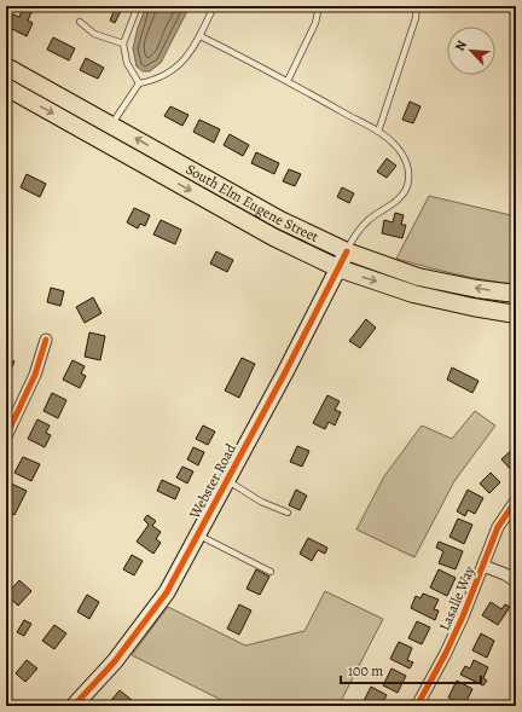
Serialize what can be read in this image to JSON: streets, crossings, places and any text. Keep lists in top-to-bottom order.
{
  "streets": {
    "main road": ["South Elm Eugene Street"],
    "street": ["Webster Road", "Lasalle Way"]
  },
  "crossings": [
    ["South Elm Eugene Street", "Webster Road"]
  ],
  "scale_bar": "100 m",
  "north": "top left"
}
